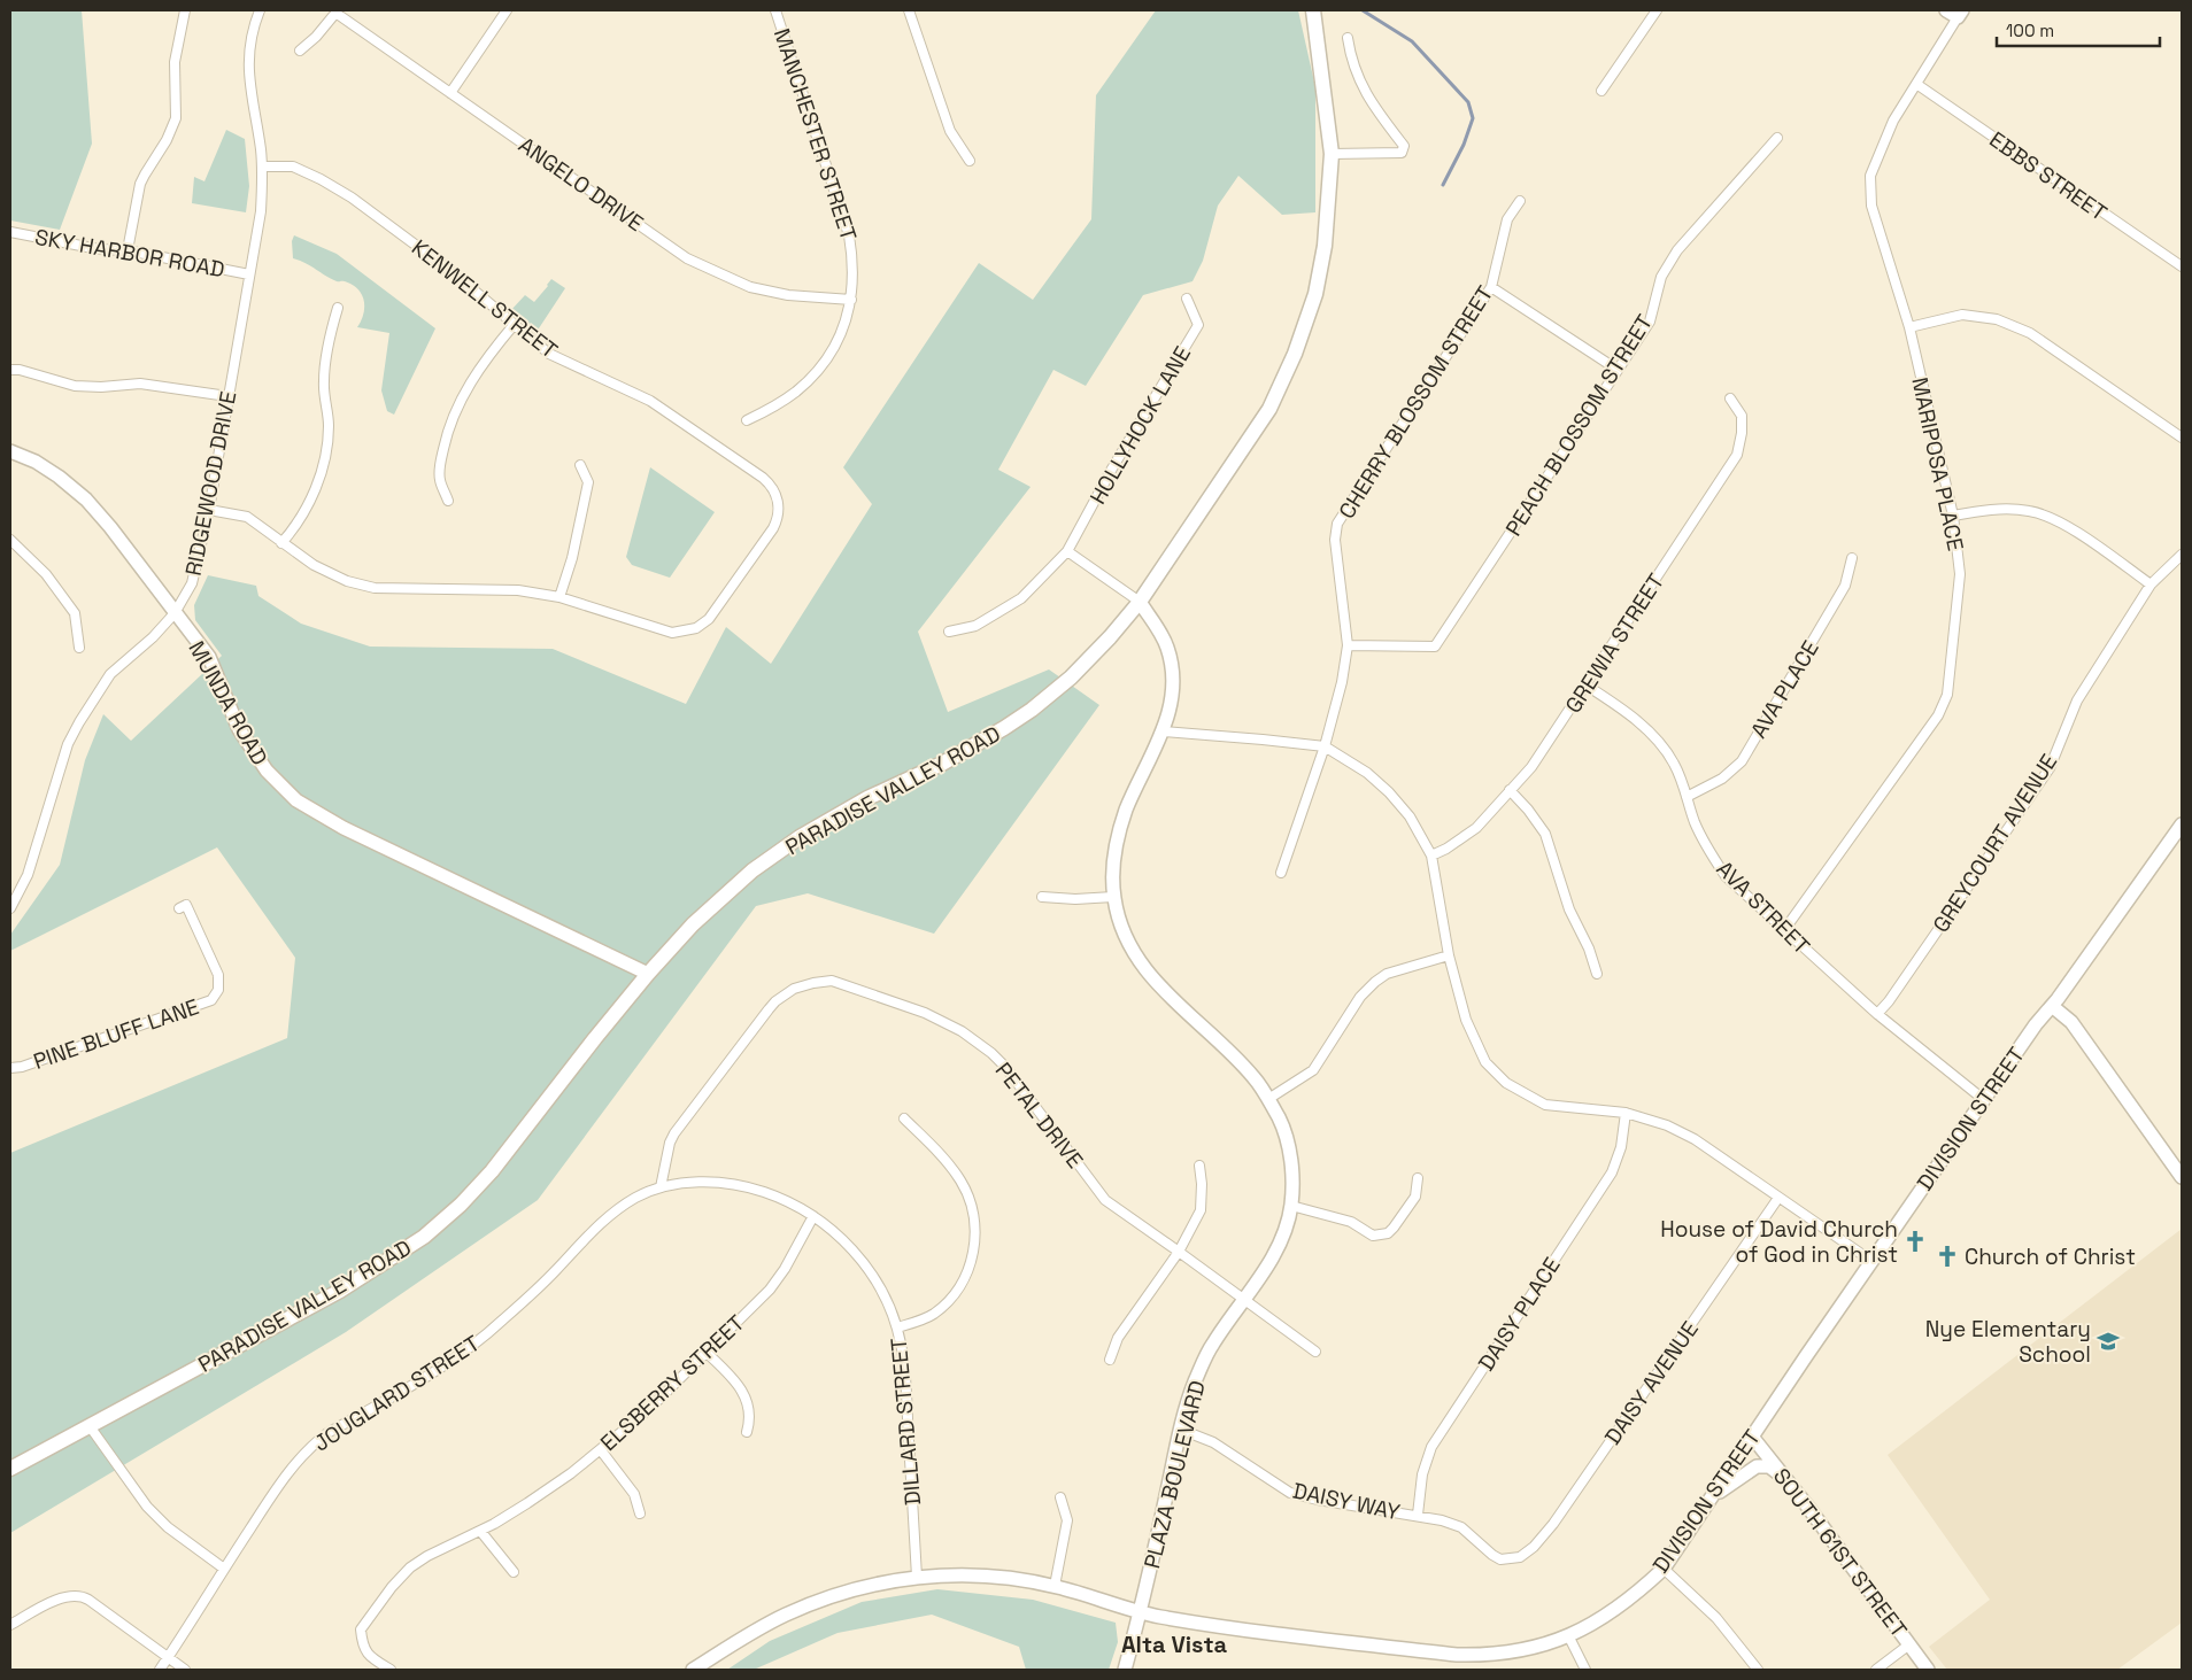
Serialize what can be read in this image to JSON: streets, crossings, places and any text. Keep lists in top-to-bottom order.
{
  "streets": {
    "main road": [
      "MUNDA ROAD",
      "PARADISE VALLEY ROAD",
      "DIVISION STREET",
      "PLAZA BOULEVARD",
      "SOUTH 61ST STREET"
    ],
    "street": [
      "MANCHESTER STREET",
      "EBBS STREET",
      "ANGELO DRIVE",
      "SKY HARBOR ROAD",
      "KENWELL STREET",
      "CHERRY BLOSSOM STREET",
      "HOLLYHOCK LANE",
      "PEACH BLOSSOM STREET",
      "MARIPOSA PLACE",
      "RIDGEWOOD DRIVE",
      "GREWIA STREET",
      "AVA PLACE",
      "GREYCOURT AVENUE",
      "AVA STREET",
      "PINE BLUFF LANE",
      "PETAL DRIVE",
      "DAISY PLACE",
      "ELSBERRY STREET",
      "DAISY AVENUE",
      "JOUGLARD STREET",
      "DILLARD STREET",
      "DAISY WAY"
    ]
  },
  "crossings": [
    ["MANCHESTER STREET", "ANGELO DRIVE"],
    ["EBBS STREET", "MARIPOSA PLACE"],
    ["SKY HARBOR ROAD", "RIDGEWOOD DRIVE"],
    ["KENWELL STREET", "RIDGEWOOD DRIVE"],
    ["CHERRY BLOSSOM STREET", "PEACH BLOSSOM STREET"],
    ["MARIPOSA PLACE", "AVA STREET"],
    ["RIDGEWOOD DRIVE", "MUNDA ROAD"],
    ["GREWIA STREET", "AVA STREET"],
    ["AVA PLACE", "AVA STREET"],
    ["MUNDA ROAD", "PARADISE VALLEY ROAD"],
    ["PARADISE VALLEY ROAD", "PLAZA BOULEVARD"],
    ["GREYCOURT AVENUE", "AVA STREET"],
    ["AVA STREET", "DIVISION STREET"],
    ["PETAL DRIVE", "JOUGLARD STREET"],
    ["PETAL DRIVE", "DILLARD STREET"],
    ["PETAL DRIVE", "PLAZA BOULEVARD"],
    ["DIVISION STREET", "DILLARD STREET"],
    ["DIVISION STREET", "PLAZA BOULEVARD"],
    ["DIVISION STREET", "SOUTH 61ST STREET"],
    ["DAISY PLACE", "DAISY WAY"],
    ["ELSBERRY STREET", "DILLARD STREET"],
    ["DAISY AVENUE", "DAISY WAY"],
    ["JOUGLARD STREET", "DILLARD STREET"],
    ["PLAZA BOULEVARD", "DAISY WAY"]
  ],
  "districts": ["Alta Vista"],
  "places": {
    "church": ["House of David Church of God in Christ", "Church of Christ"],
    "school or university": ["Nye Elementary School"]
  },
  "scale_bar": "100 m"
}
